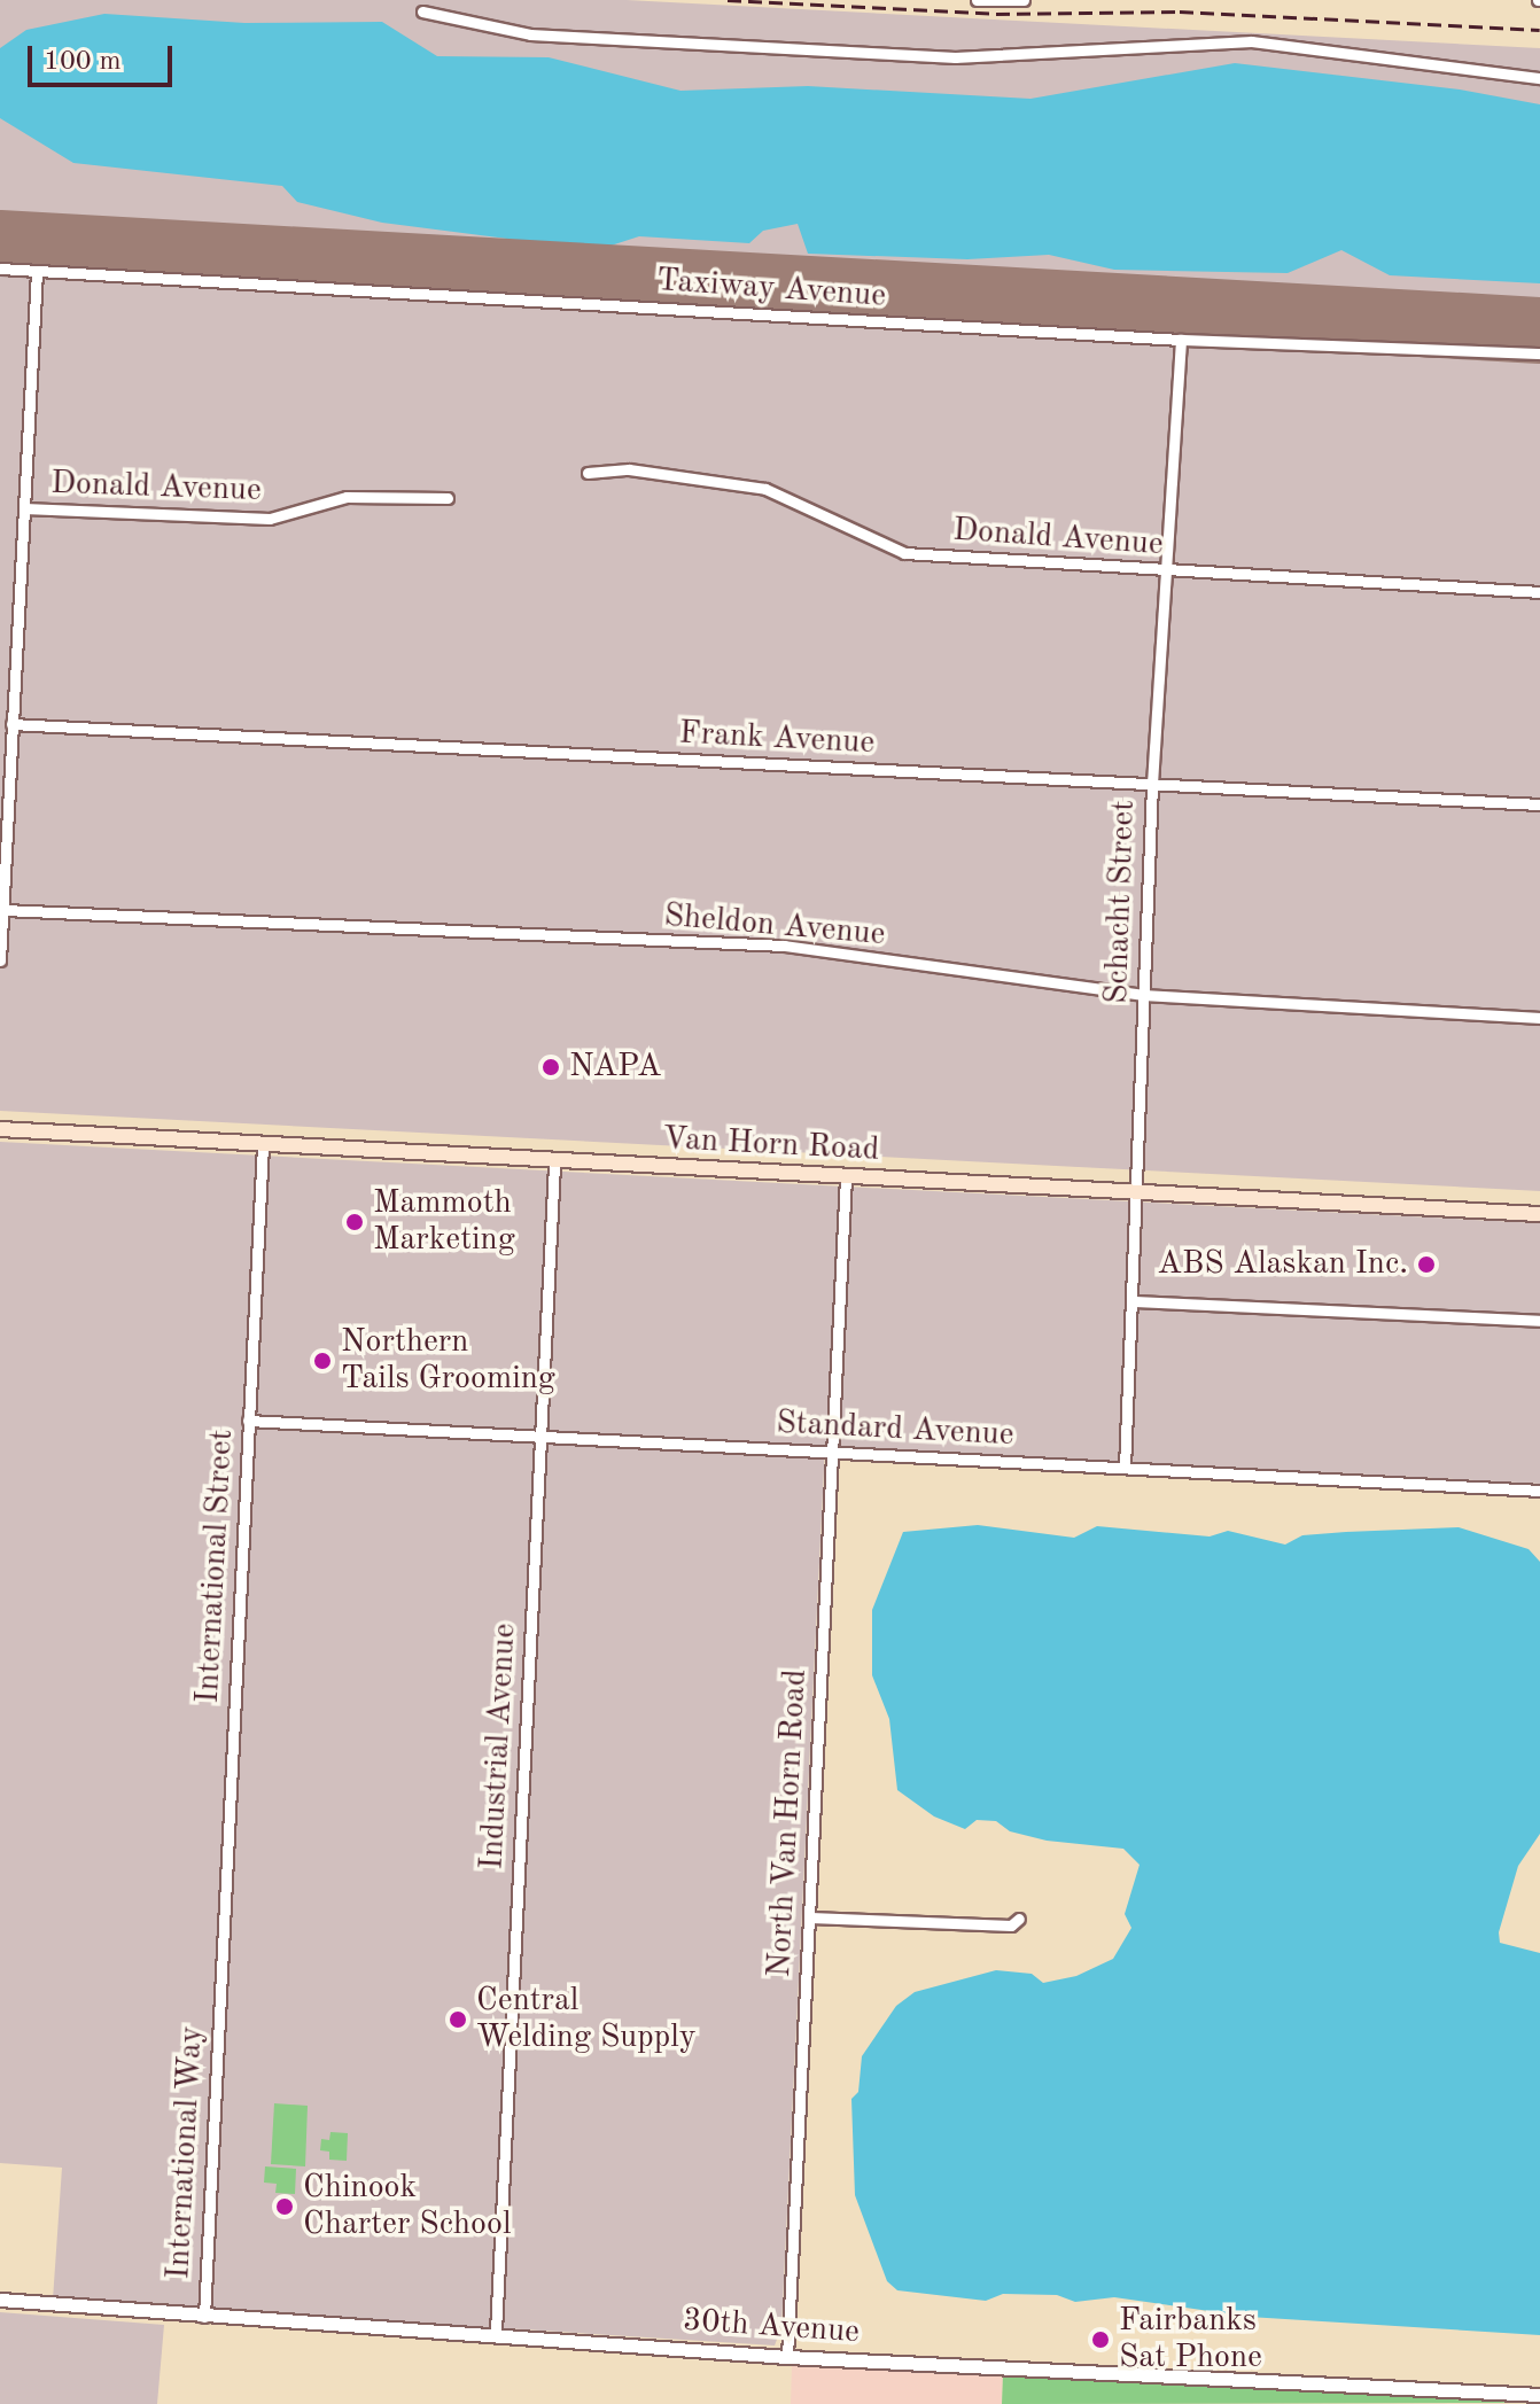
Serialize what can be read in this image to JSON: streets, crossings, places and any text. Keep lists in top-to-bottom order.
{
  "streets": {
    "main road": ["Van Horn Road"],
    "street": [
      "Taxiway Avenue",
      "Donald Avenue",
      "Frank Avenue",
      "Schacht Street",
      "Sheldon Avenue",
      "Standard Avenue",
      "International Street",
      "Industrial Avenue",
      "North Van Horn Road",
      "International Way",
      "30th Avenue"
    ]
  },
  "crossings": [
    ["Taxiway Avenue", "Schacht Street"],
    ["Donald Avenue", "Schacht Street"],
    ["Frank Avenue", "Schacht Street"],
    ["Schacht Street", "Sheldon Avenue"],
    ["Schacht Street", "Van Horn Road"],
    ["Schacht Street", "Standard Avenue"],
    ["Van Horn Road", "International Street"],
    ["Van Horn Road", "Industrial Avenue"],
    ["Van Horn Road", "North Van Horn Road"],
    ["Standard Avenue", "International Street"],
    ["Standard Avenue", "Industrial Avenue"],
    ["Standard Avenue", "North Van Horn Road"],
    ["International Street", "International Way"],
    ["Industrial Avenue", "30th Avenue"],
    ["North Van Horn Road", "30th Avenue"],
    ["International Way", "30th Avenue"]
  ],
  "places": [
    "NAPA",
    "Mammoth Marketing",
    "ABS Alaskan Inc.",
    "Northern Tails Grooming",
    "Central Welding Supply",
    "Chinook Charter School",
    "Fairbanks Sat Phone"
  ],
  "scale_bar": "100 m"
}
